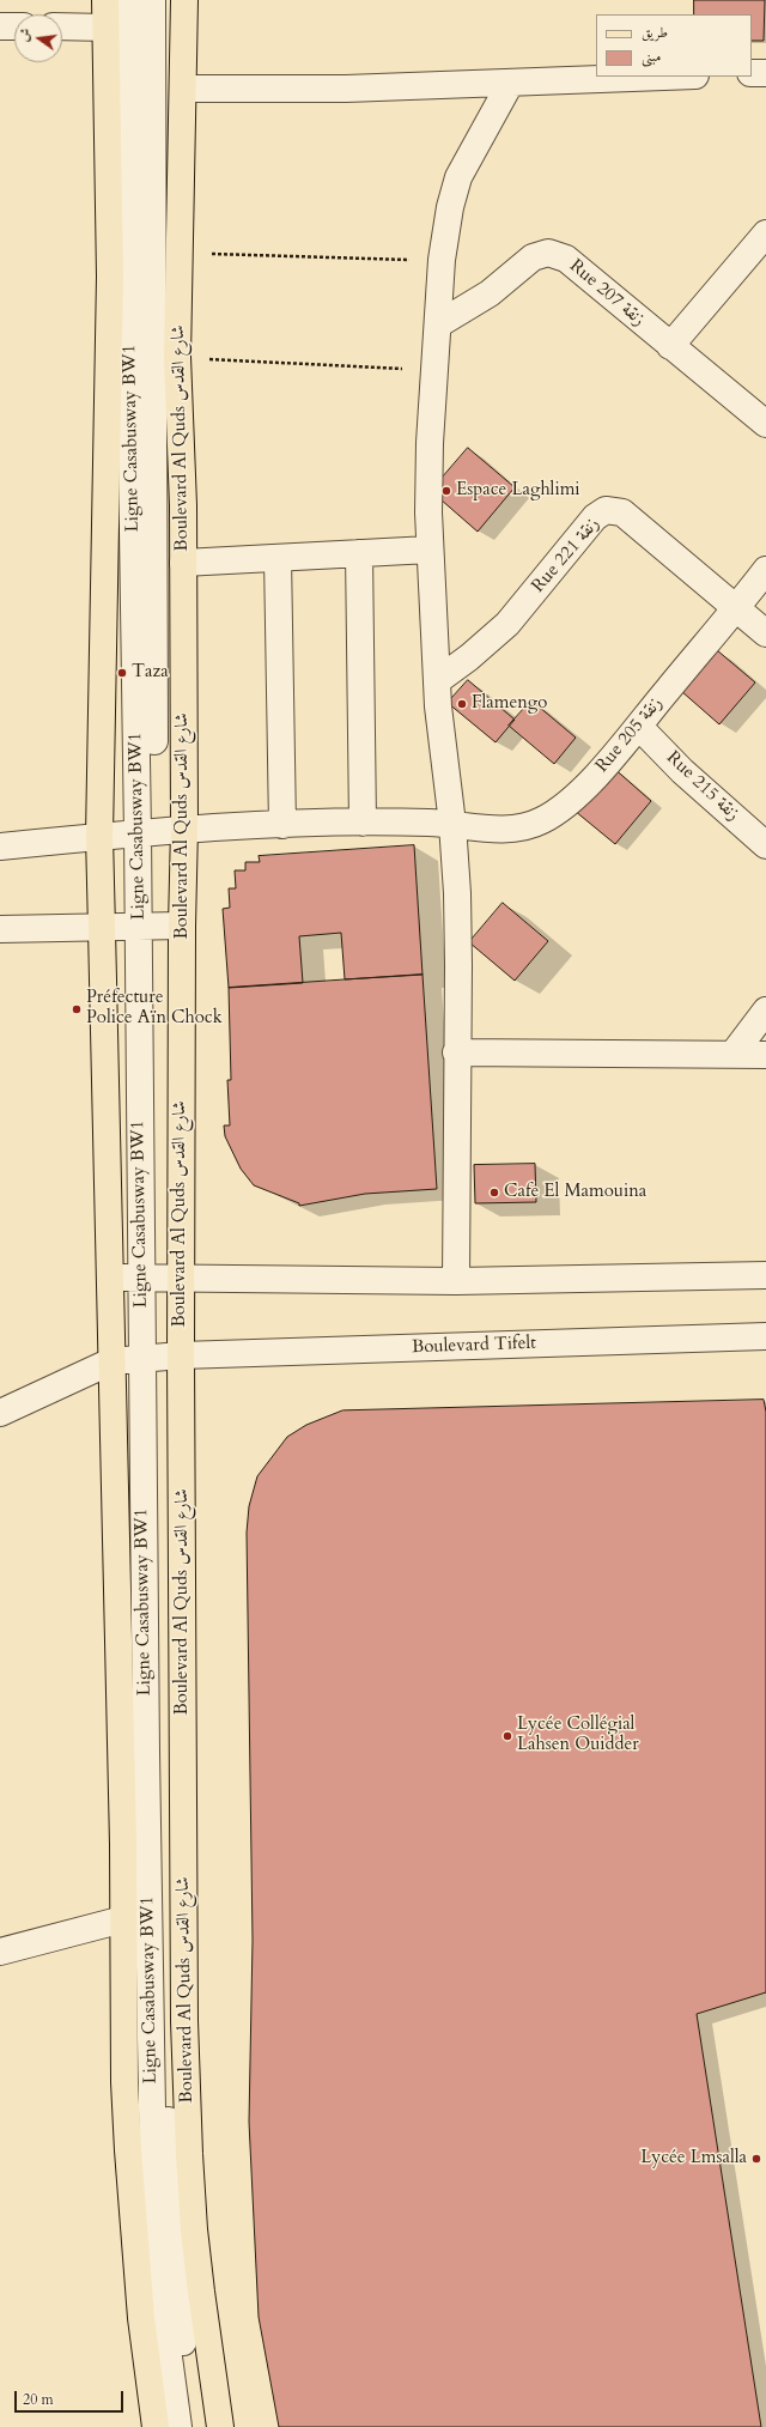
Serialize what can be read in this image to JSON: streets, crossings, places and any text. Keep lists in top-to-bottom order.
{
  "streets": {
    "main road": ["Boulevard Al Quds شارع القدس"],
    "street": [
      "Rue 207 زنقة",
      "Ligne Casabusway BW1",
      "Rue 221 زنقة",
      "Rue 205 زنقة",
      "Rue 215 زنقة",
      "Boulevard Tifelt"
    ]
  },
  "crossings": [
    ["Ligne Casabusway BW1", "Boulevard Al Quds شارع القدس"],
    ["Ligne Casabusway BW1", "Rue 205 زنقة"],
    ["Ligne Casabusway BW1", "Boulevard Tifelt"],
    ["Boulevard Al Quds شارع القدس", "Rue 205 زنقة"],
    ["Boulevard Al Quds شارع القدس", "Boulevard Tifelt"],
    ["Rue 221 زنقة", "Rue 205 زنقة"],
    ["Rue 205 زنقة", "Rue 215 زنقة"]
  ],
  "places": [
    "Espace Laghlimi",
    "Taza",
    "Flamengo",
    "Préfecture Police Aïn Chock",
    "Cafe El Mamouina",
    "Lycée Collégial Lahsen Ouidder",
    "Lycée Lmsalla"
  ],
  "legend": ["طريق", "مبنى"],
  "scale_bar": "20 m",
  "north": "left"
}
